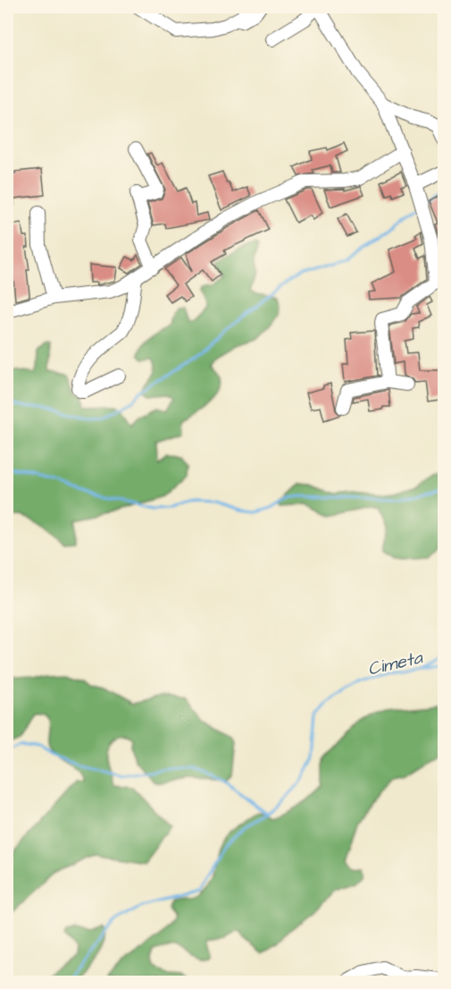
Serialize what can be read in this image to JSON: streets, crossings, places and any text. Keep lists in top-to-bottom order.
{
  "water": ["Cimeta"]
}
